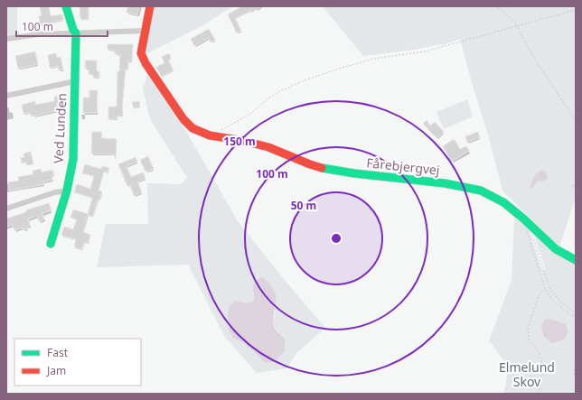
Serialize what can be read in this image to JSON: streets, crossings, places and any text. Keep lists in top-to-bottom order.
{
  "streets": {
    "street": ["Ved Lunden", "Fårebjergvej"]
  },
  "parks": ["Elmelund Skov"],
  "legend": ["Fast", "Jam"],
  "scale_bar": "100 m",
  "rings": ["150 m", "100 m", "50 m"]
}
